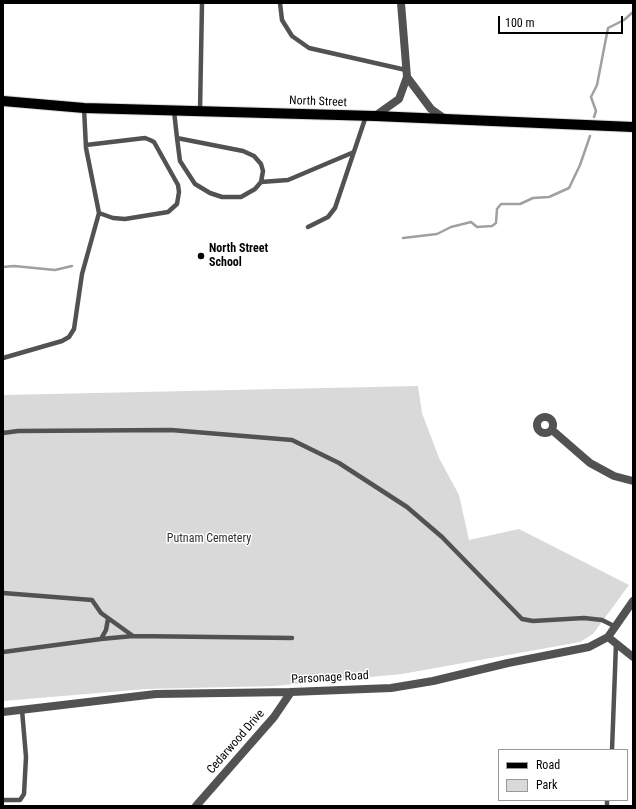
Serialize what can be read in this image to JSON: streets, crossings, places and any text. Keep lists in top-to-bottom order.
{
  "streets": {
    "main road": ["North Street"],
    "street": ["Parsonage Road", "Cedarwood Drive"]
  },
  "crossings": [
    ["Parsonage Road", "Cedarwood Drive"]
  ],
  "parks": ["Putnam Cemetery"],
  "places": ["North Street School"],
  "legend": ["Road", "Park"],
  "scale_bar": "100 m"
}
